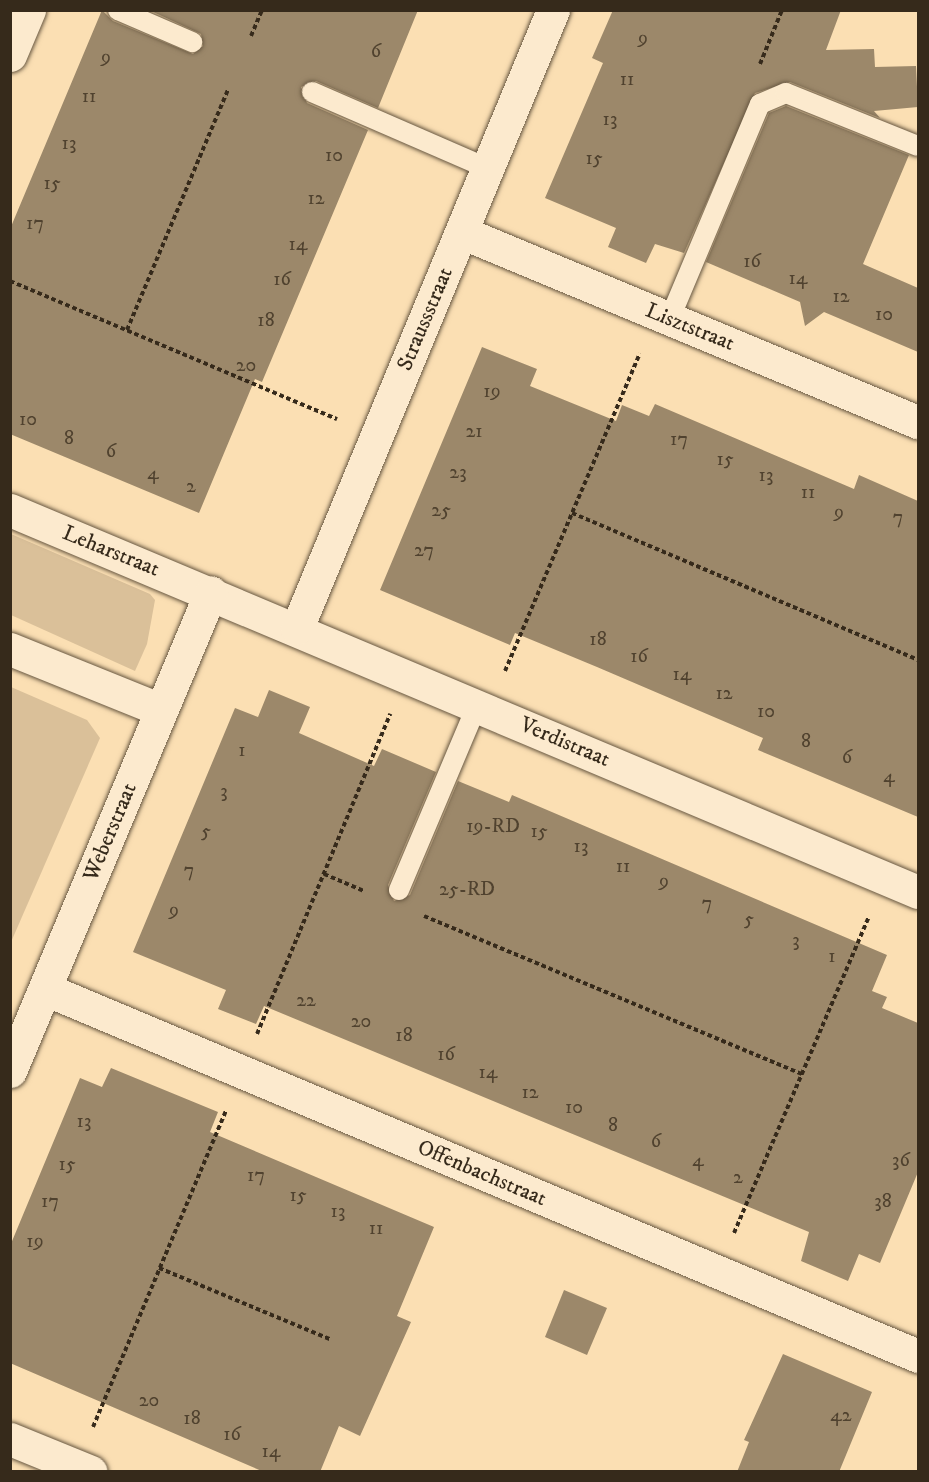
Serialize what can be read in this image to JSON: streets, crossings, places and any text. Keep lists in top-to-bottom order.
{
  "streets": {
    "street": [
      "Straussstraat",
      "Lisztstraat",
      "Leharstraat",
      "Verdistraat",
      "Weberstraat",
      "Offenbachstraat"
    ]
  },
  "crossings": [
    ["Straussstraat", "Lisztstraat"],
    ["Straussstraat", "Verdistraat"],
    ["Leharstraat", "Verdistraat"],
    ["Leharstraat", "Weberstraat"],
    ["Verdistraat", "Weberstraat"],
    ["Weberstraat", "Offenbachstraat"]
  ],
  "house_numbers": [
    "9",
    "6",
    "9",
    "11",
    "11",
    "13",
    "13",
    "10",
    "15",
    "15",
    "12",
    "17",
    "14",
    "16",
    "14",
    "16",
    "12",
    "10",
    "18",
    "20",
    "19",
    "10",
    "21",
    "8",
    "17",
    "6",
    "15",
    "23",
    "4",
    "13",
    "2",
    "11",
    "25",
    "9",
    "7",
    "27",
    "18",
    "16",
    "14",
    "12",
    "10",
    "8",
    "1",
    "6",
    "4",
    "3",
    "19-RD",
    "5",
    "15",
    "13",
    "11",
    "7",
    "9",
    "25-RD",
    "7",
    "9",
    "5",
    "3",
    "1",
    "22",
    "20",
    "18",
    "16",
    "14",
    "12",
    "10",
    "13",
    "8",
    "6",
    "4",
    "36",
    "15",
    "17",
    "2",
    "15",
    "17",
    "38",
    "13",
    "11",
    "19",
    "20",
    "42",
    "18",
    "16",
    "14"
  ]
}
